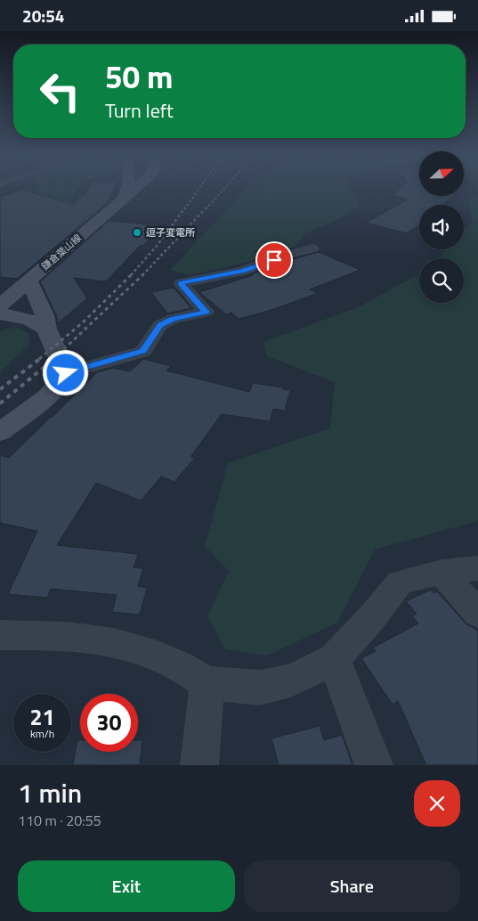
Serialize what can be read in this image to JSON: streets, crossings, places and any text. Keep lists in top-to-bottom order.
{
  "streets": {
    "main road": ["鎌倉葉山線"]
  },
  "places": ["逗子変電所"],
  "north": "right",
  "page": {
    "status": "20:54",
    "turn": ["50 m", "Turn left"],
    "speed": "21 km/h",
    "limit": "30",
    "heading": ["1 min", "110 m · 20:55"],
    "buttons": ["Exit", "Share"]
  }
}
